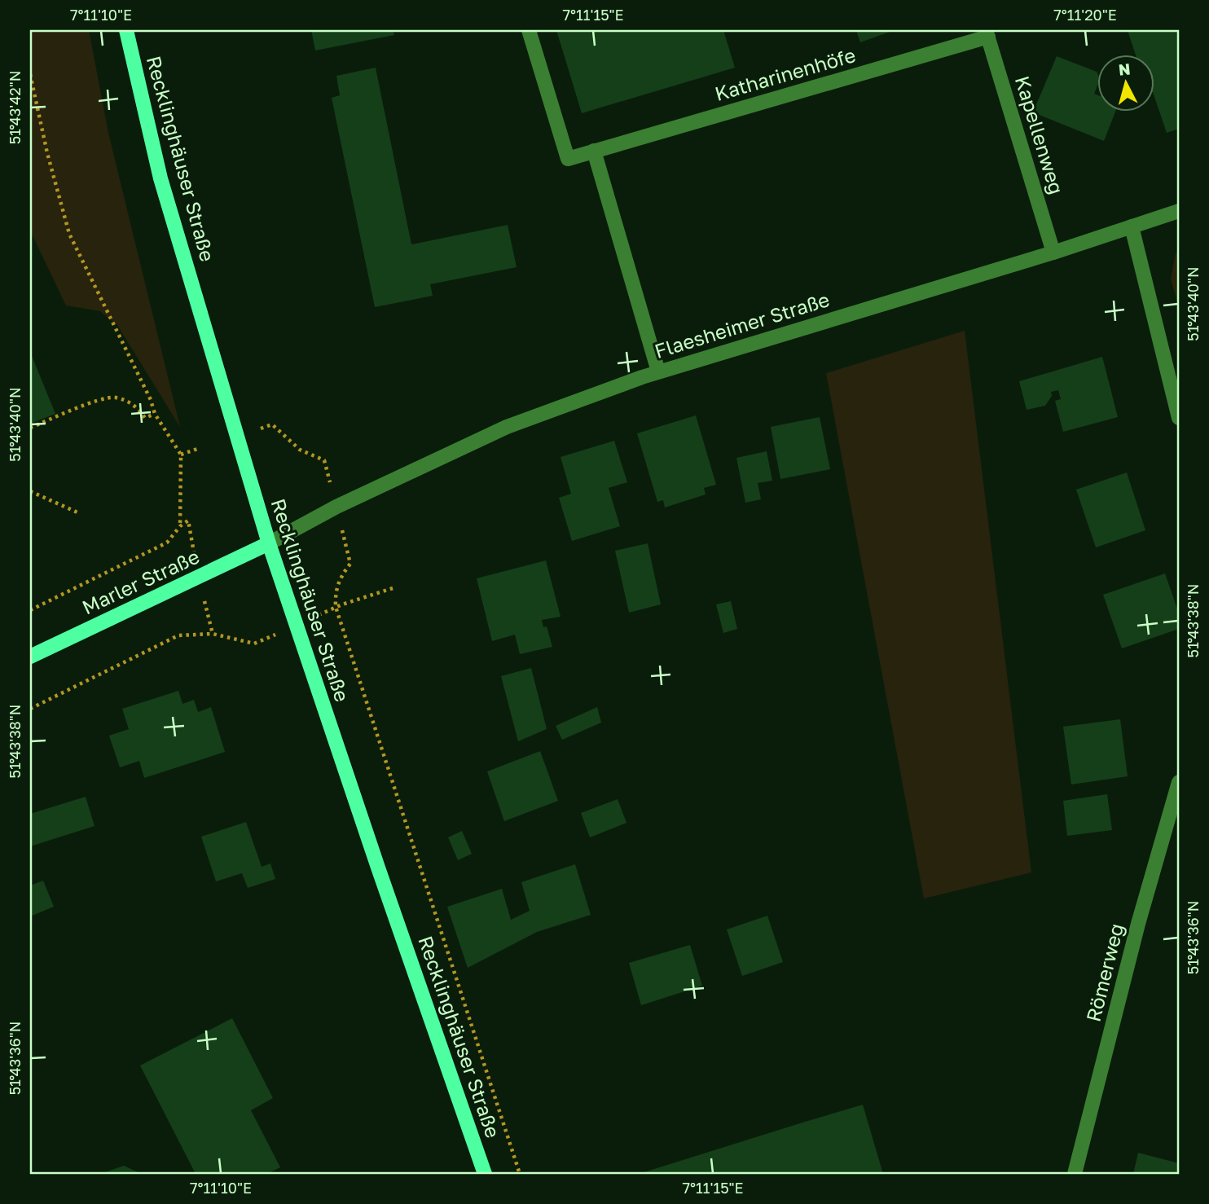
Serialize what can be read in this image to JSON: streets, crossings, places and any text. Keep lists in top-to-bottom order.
{
  "streets": {
    "main road": ["Recklinghäuser Straße", "Marler Straße"],
    "street": [
      "Katharinenhöfe",
      "Kapellenweg",
      "Flaesheimer Straße",
      "Römerweg"
    ]
  },
  "crossings": [
    ["Katharinenhöfe", "Kapellenweg"],
    ["Kapellenweg", "Flaesheimer Straße"],
    ["Recklinghäuser Straße", "Flaesheimer Straße"],
    ["Recklinghäuser Straße", "Marler Straße"],
    ["Flaesheimer Straße", "Marler Straße"]
  ],
  "north": "top",
  "coordinates": [
    "7°11'10\"E",
    "7°11'15\"E",
    "7°11'20\"E",
    "51°43'42\"N",
    "51°43'40\"N",
    "51°43'38\"N",
    "51°43'36\"N"
  ]
}
